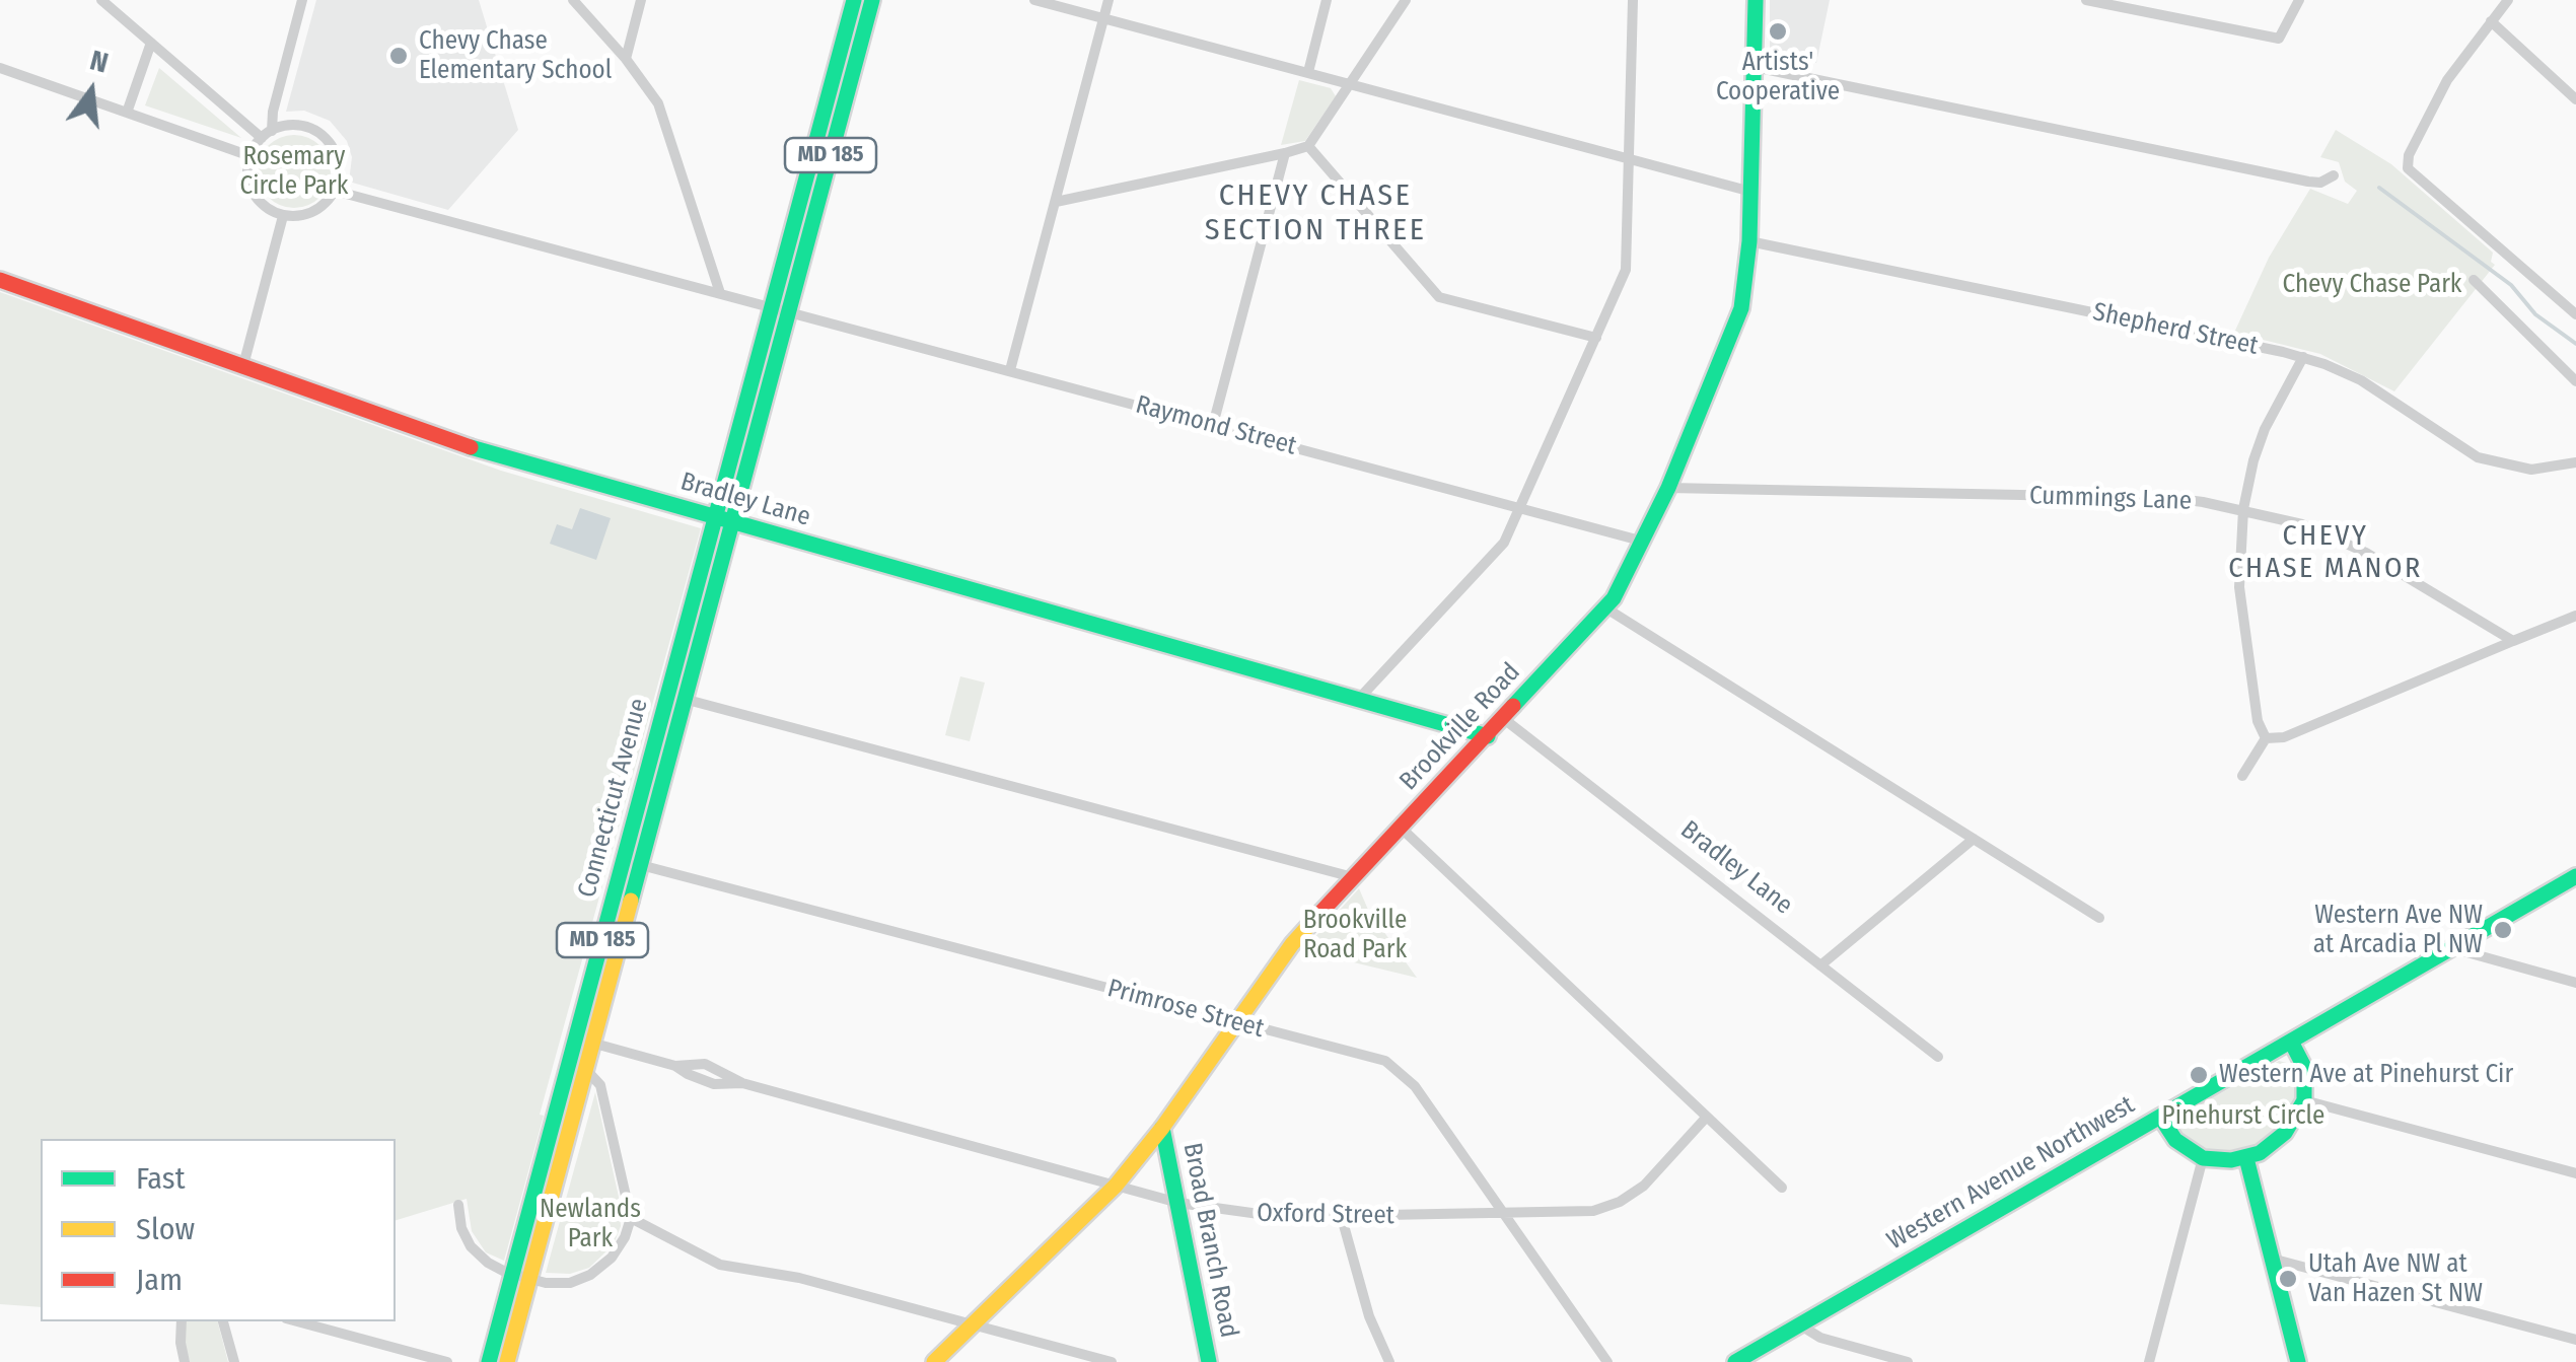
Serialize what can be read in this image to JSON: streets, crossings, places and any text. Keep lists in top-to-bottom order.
{
  "streets": {
    "main road": [
      "MD 185",
      "Bradley Lane",
      "Brookville Road",
      "Connecticut Avenue",
      "Western Avenue Northwest",
      "Broad Branch Road"
    ],
    "street": [
      "Shepherd Street",
      "Raymond Street",
      "Cummings Lane",
      "Primrose Street",
      "Oxford Street"
    ]
  },
  "crossings": [
    ["Shepherd Street", "Brookville Road"],
    ["Raymond Street", "Brookville Road"],
    ["Raymond Street", "Connecticut Avenue"],
    ["Cummings Lane", "Brookville Road"],
    ["Bradley Lane", "Brookville Road"],
    ["Bradley Lane", "Connecticut Avenue"],
    ["Brookville Road", "Primrose Street"],
    ["Brookville Road", "Oxford Street"],
    ["Brookville Road", "Broad Branch Road"],
    ["Connecticut Avenue", "Primrose Street"],
    ["Connecticut Avenue", "Oxford Street"],
    ["Primrose Street", "Oxford Street"],
    ["Oxford Street", "Broad Branch Road"]
  ],
  "districts": ["CHEVY CHASE SECTION THREE", "CHEVY CHASE MANOR"],
  "parks": [
    "Rosemary Circle Park",
    "Chevy Chase Park",
    "Brookville Road Park",
    "Pinehurst Circle",
    "Newlands Park"
  ],
  "places": [
    "Artists' Cooperative",
    "Chevy Chase Elementary School",
    "Western Ave NW at Arcadia Pl NW",
    "Western Ave at Pinehurst Cir",
    "Utah Ave NW at Van Hazen St NW"
  ],
  "legend": ["Fast", "Slow", "Jam"],
  "north": "top"
}
